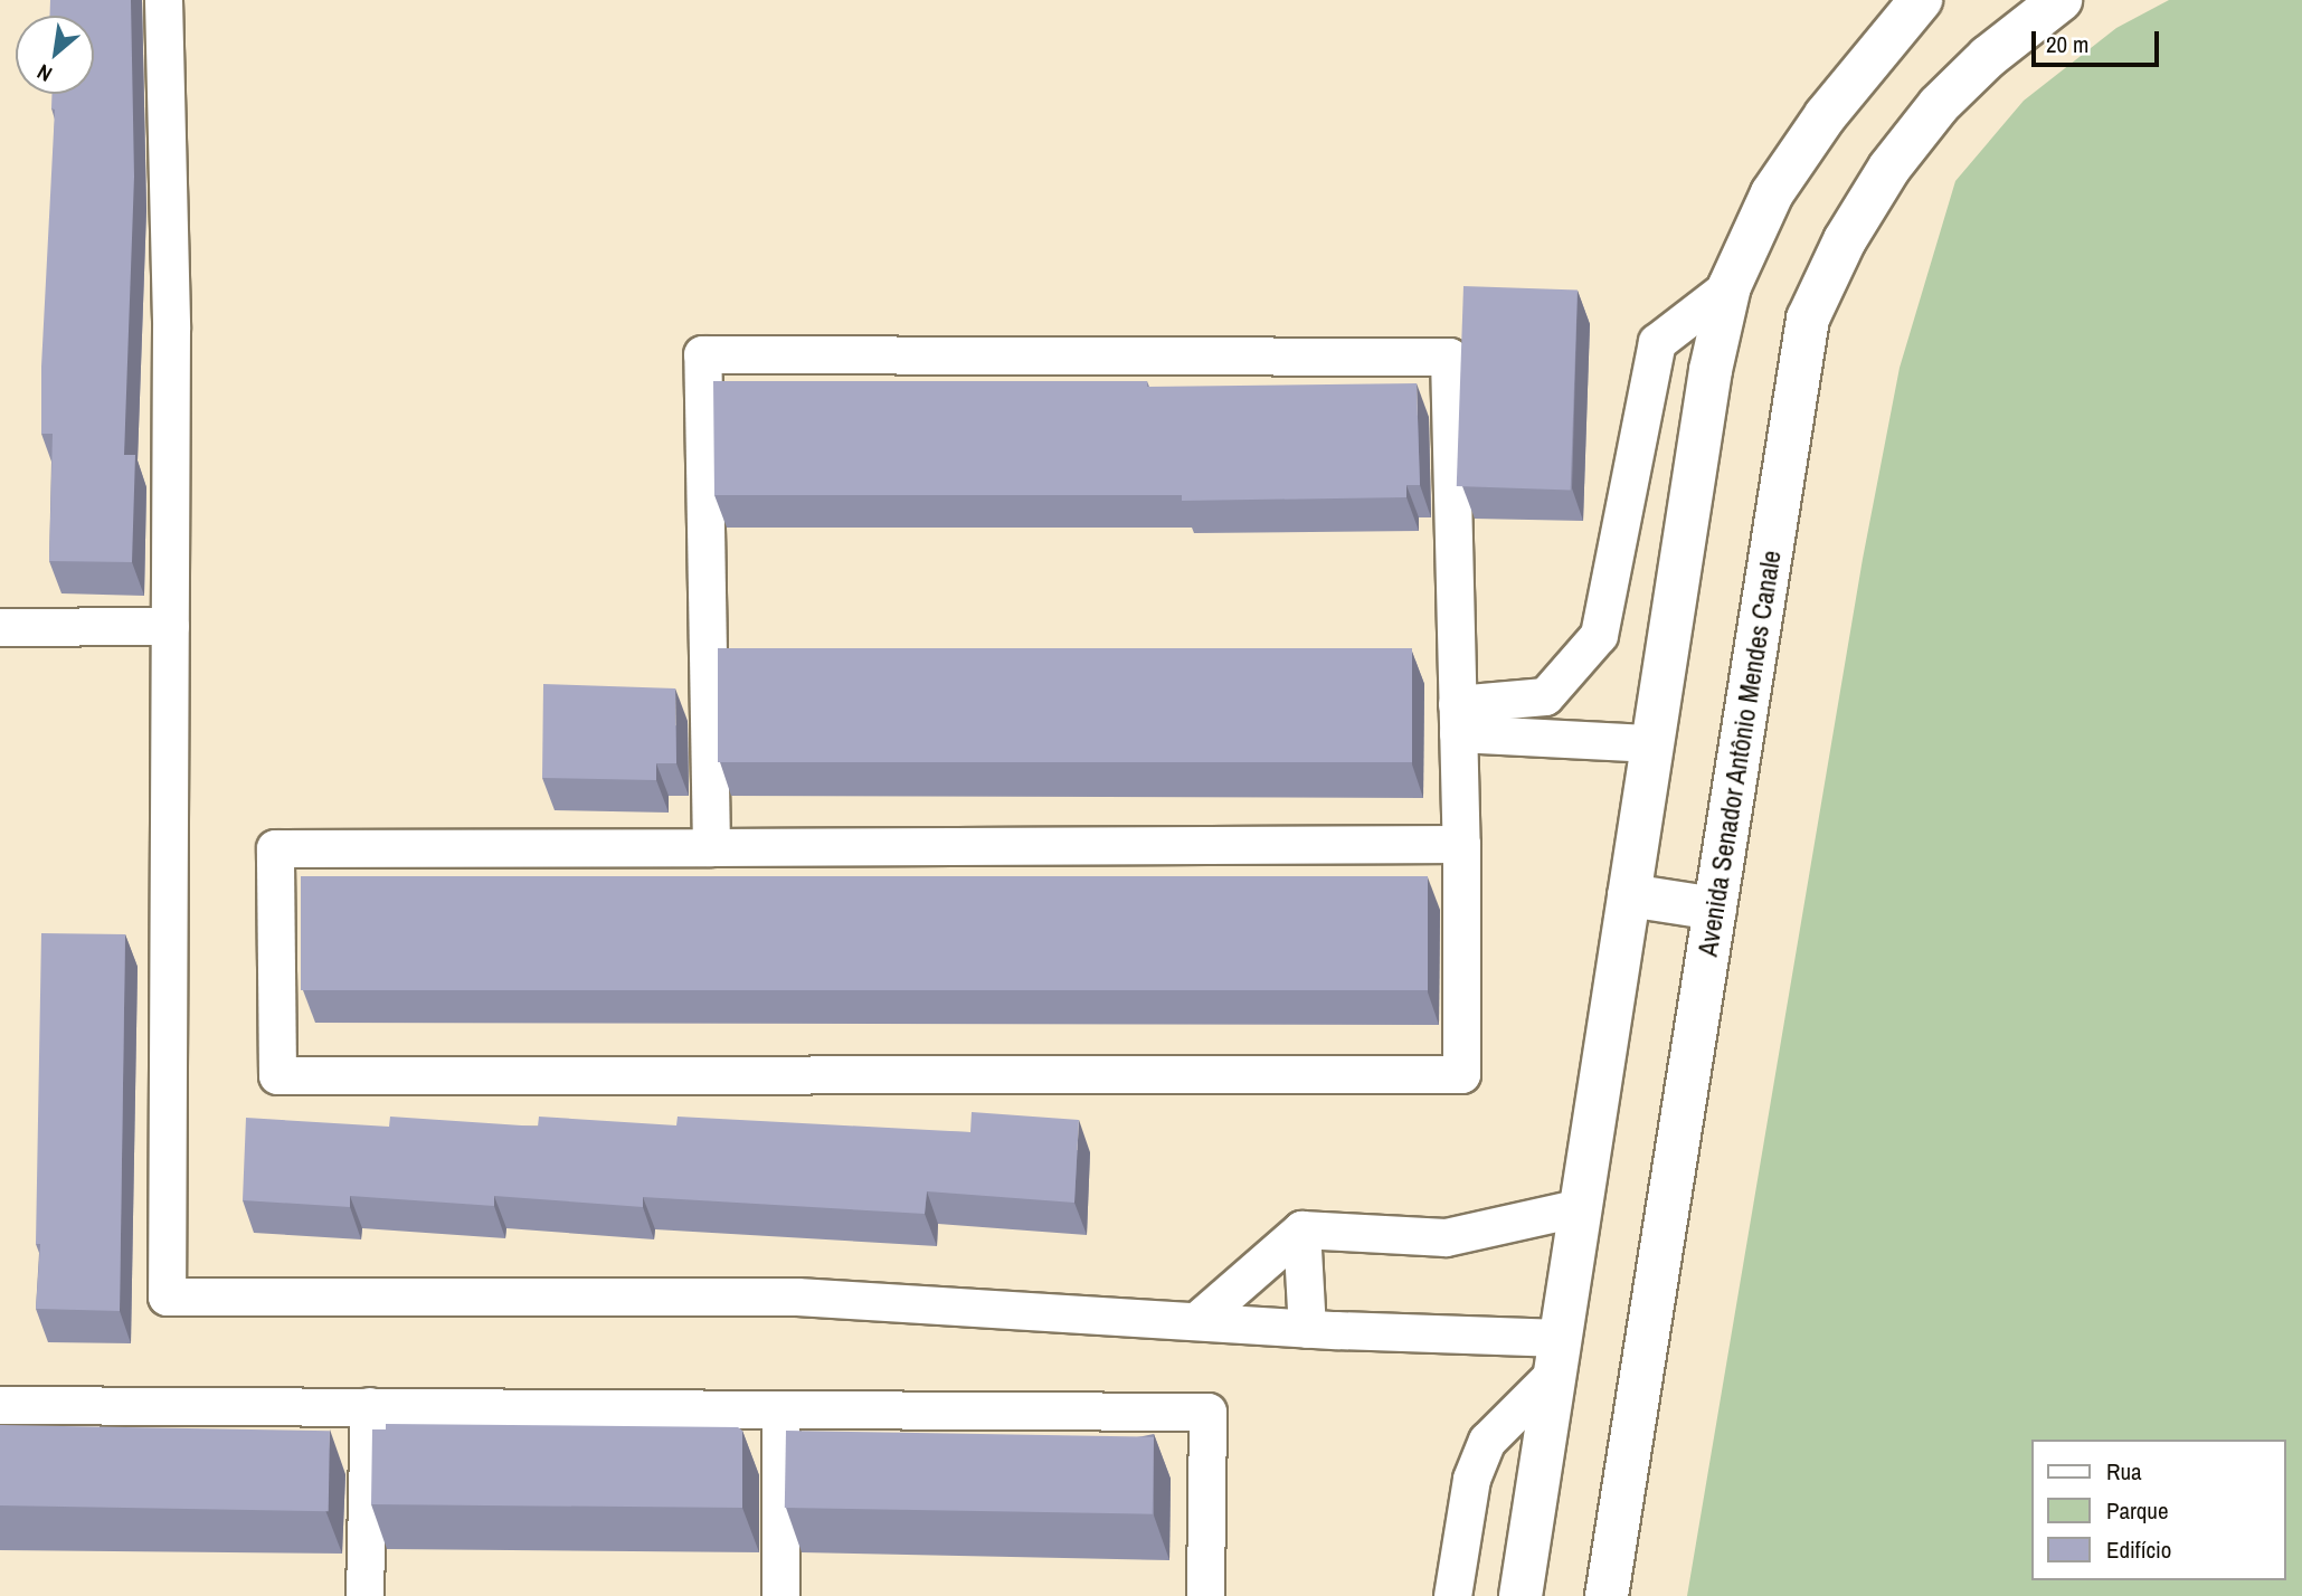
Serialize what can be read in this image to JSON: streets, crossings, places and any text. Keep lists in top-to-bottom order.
{
  "streets": {
    "main road": ["Avenida Senador Antônio Mendes Canale"]
  },
  "legend": ["Rua", "Parque", "Edifício"],
  "scale_bar": "20 m",
  "north": "bottom left"
}
